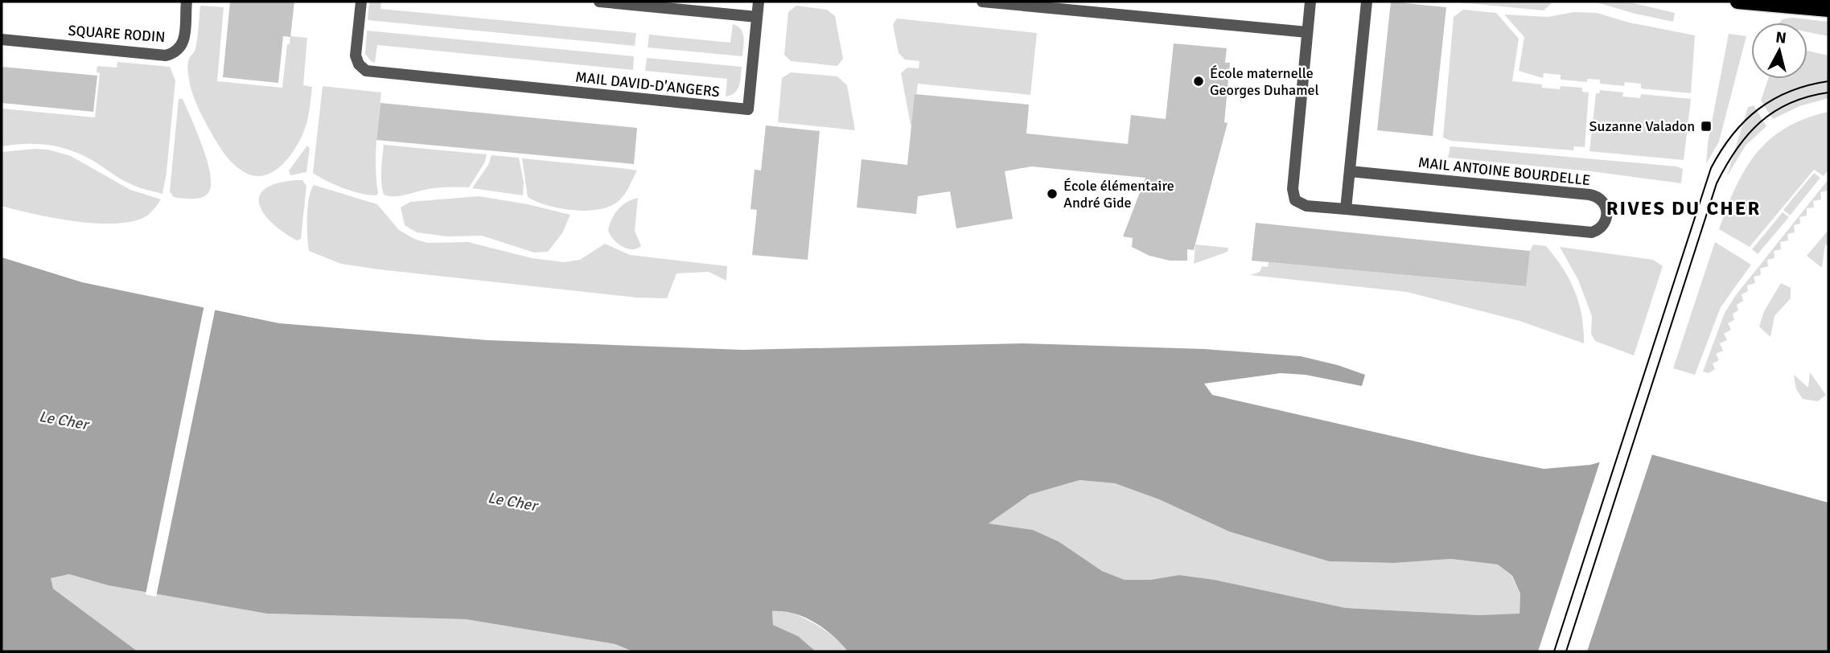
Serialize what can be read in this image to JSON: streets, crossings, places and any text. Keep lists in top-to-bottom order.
{
  "streets": {
    "street": ["SQUARE RODIN", "MAIL DAVID-D'ANGERS", "MAIL ANTOINE BOURDELLE"]
  },
  "districts": ["RIVES DU CHER"],
  "water": ["Le Cher"],
  "places": {
    "other": ["École maternelle Georges Duhamel", "École élémentaire André Gide"],
    "transit": ["Suzanne Valadon"]
  },
  "north": "top"
}
